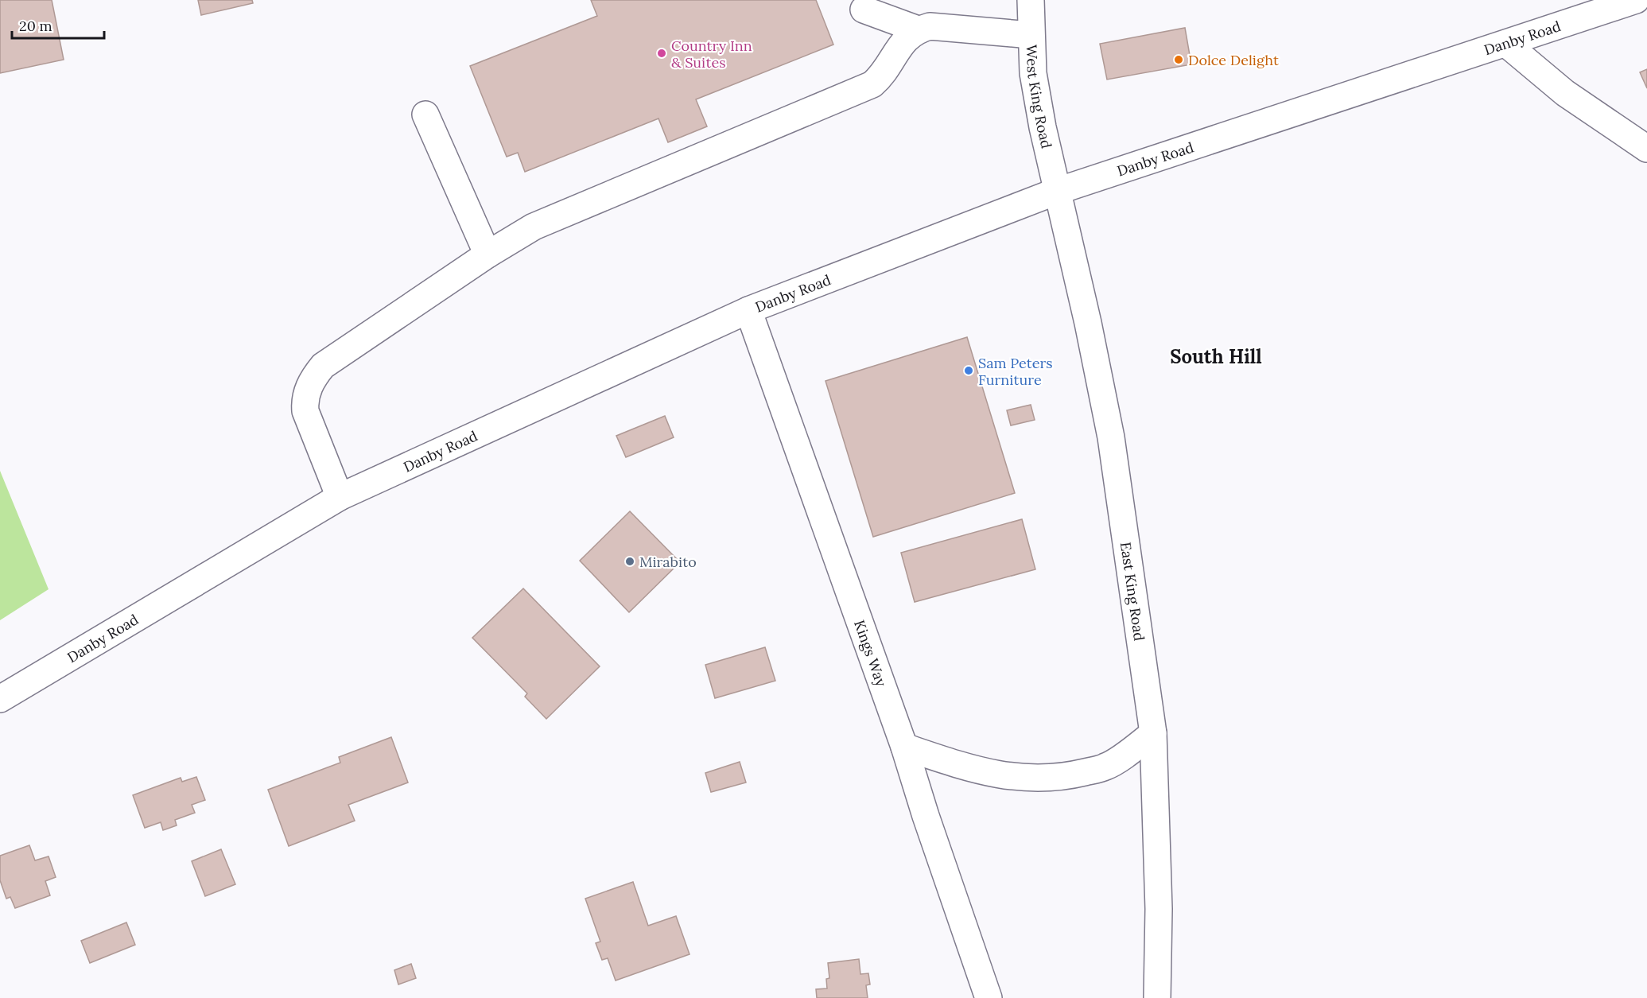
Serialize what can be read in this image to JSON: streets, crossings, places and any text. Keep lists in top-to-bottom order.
{
  "streets": {
    "main road": [
      "Danby Road",
      "West King Road",
      "East King Road",
      "Kings Way"
    ]
  },
  "crossings": [
    ["Danby Road", "West King Road"],
    ["Danby Road", "East King Road"],
    ["Danby Road", "Kings Way"],
    ["West King Road", "East King Road"]
  ],
  "districts": ["South Hill"],
  "places": [
    "Country Inn & Suites",
    "Dolce Delight",
    "Sam Peters Furniture",
    "Mirabito"
  ],
  "scale_bar": "20 m"
}
